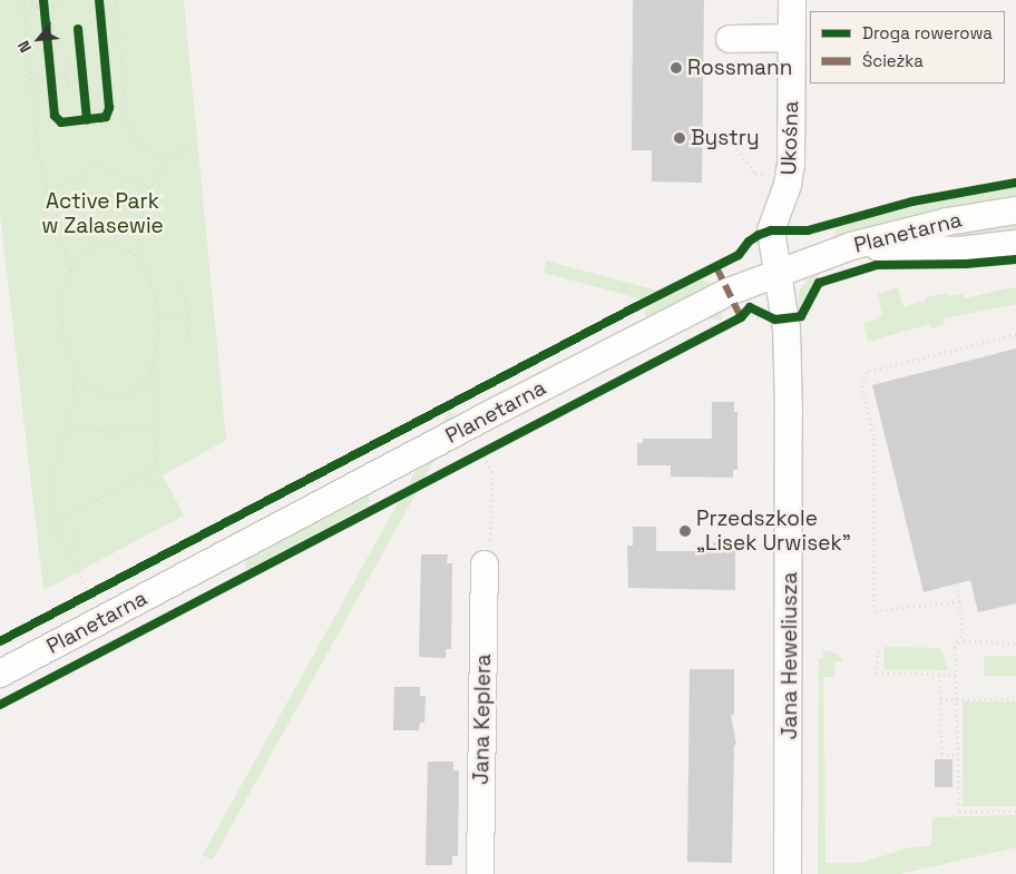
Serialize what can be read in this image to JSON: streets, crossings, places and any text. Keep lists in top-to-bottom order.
{
  "streets": {
    "street": [
      "Ukośna",
      "Planetarna",
      "Jana Heweliusza",
      "Jana Keplera"
    ]
  },
  "crossings": [
    ["Ukośna", "Planetarna"],
    ["Ukośna", "Jana Heweliusza"],
    ["Planetarna", "Jana Heweliusza"]
  ],
  "parks": ["Active Park w Zalasewie"],
  "places": ["Rossmann", "Bystry", "Przedszkole „Lisek Urwisek”"],
  "legend": ["Droga rowerowa", "Ścieżka"],
  "north": "bottom left"
}
